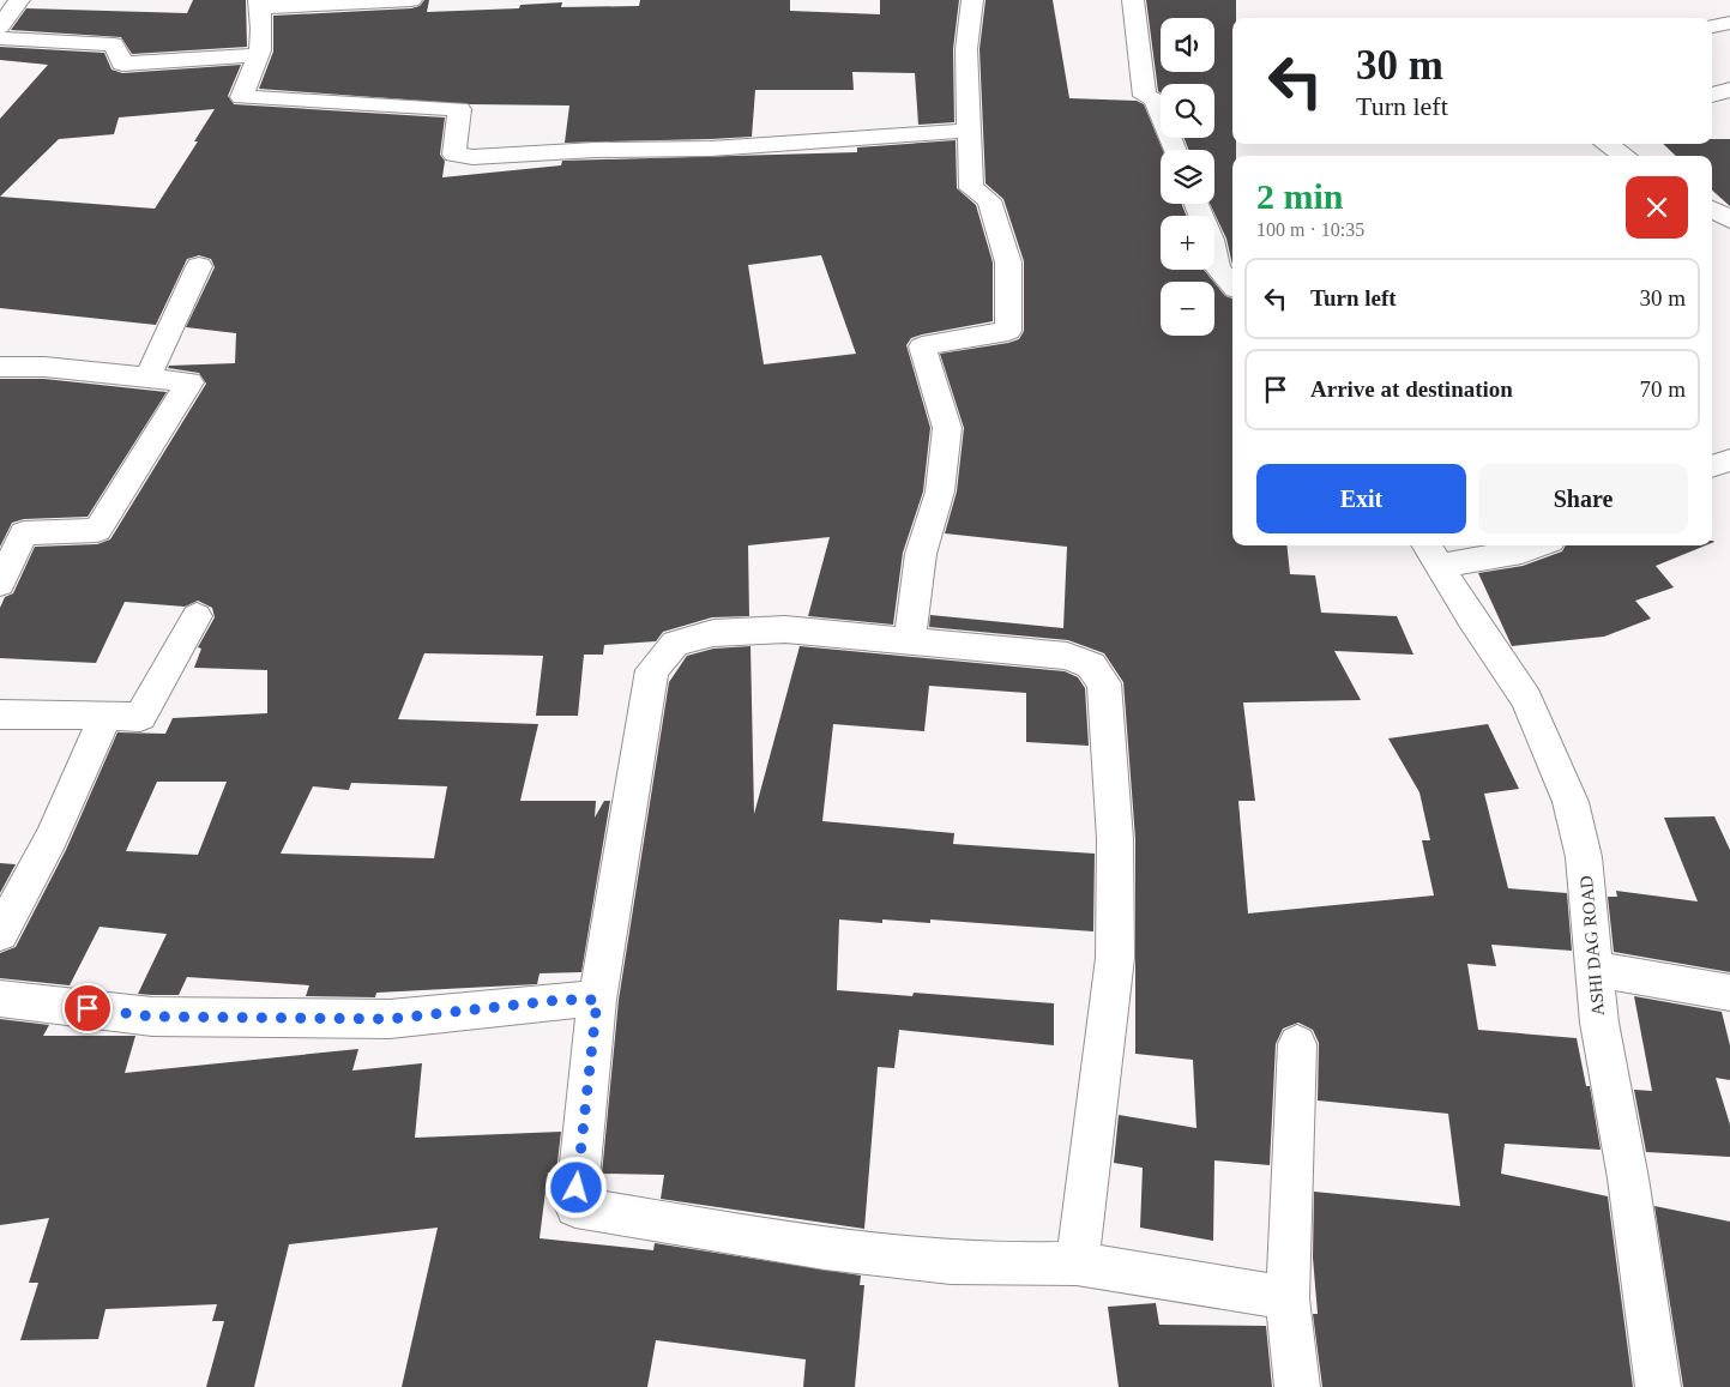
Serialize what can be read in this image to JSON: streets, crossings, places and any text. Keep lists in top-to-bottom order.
{
  "streets": {
    "street": ["ASHI DAG ROAD"]
  },
  "page": {
    "map_buttons": ["+", "−"],
    "turn": ["30 m", "Turn left"],
    "heading": ["2 min", "100 m · 10:35"],
    "list": [
      {
        "name": "Turn left",
        "value": "30 m"
      },
      {
        "name": "Arrive at destination",
        "value": "70 m"
      }
    ],
    "buttons": ["Exit", "Share"]
  }
}
